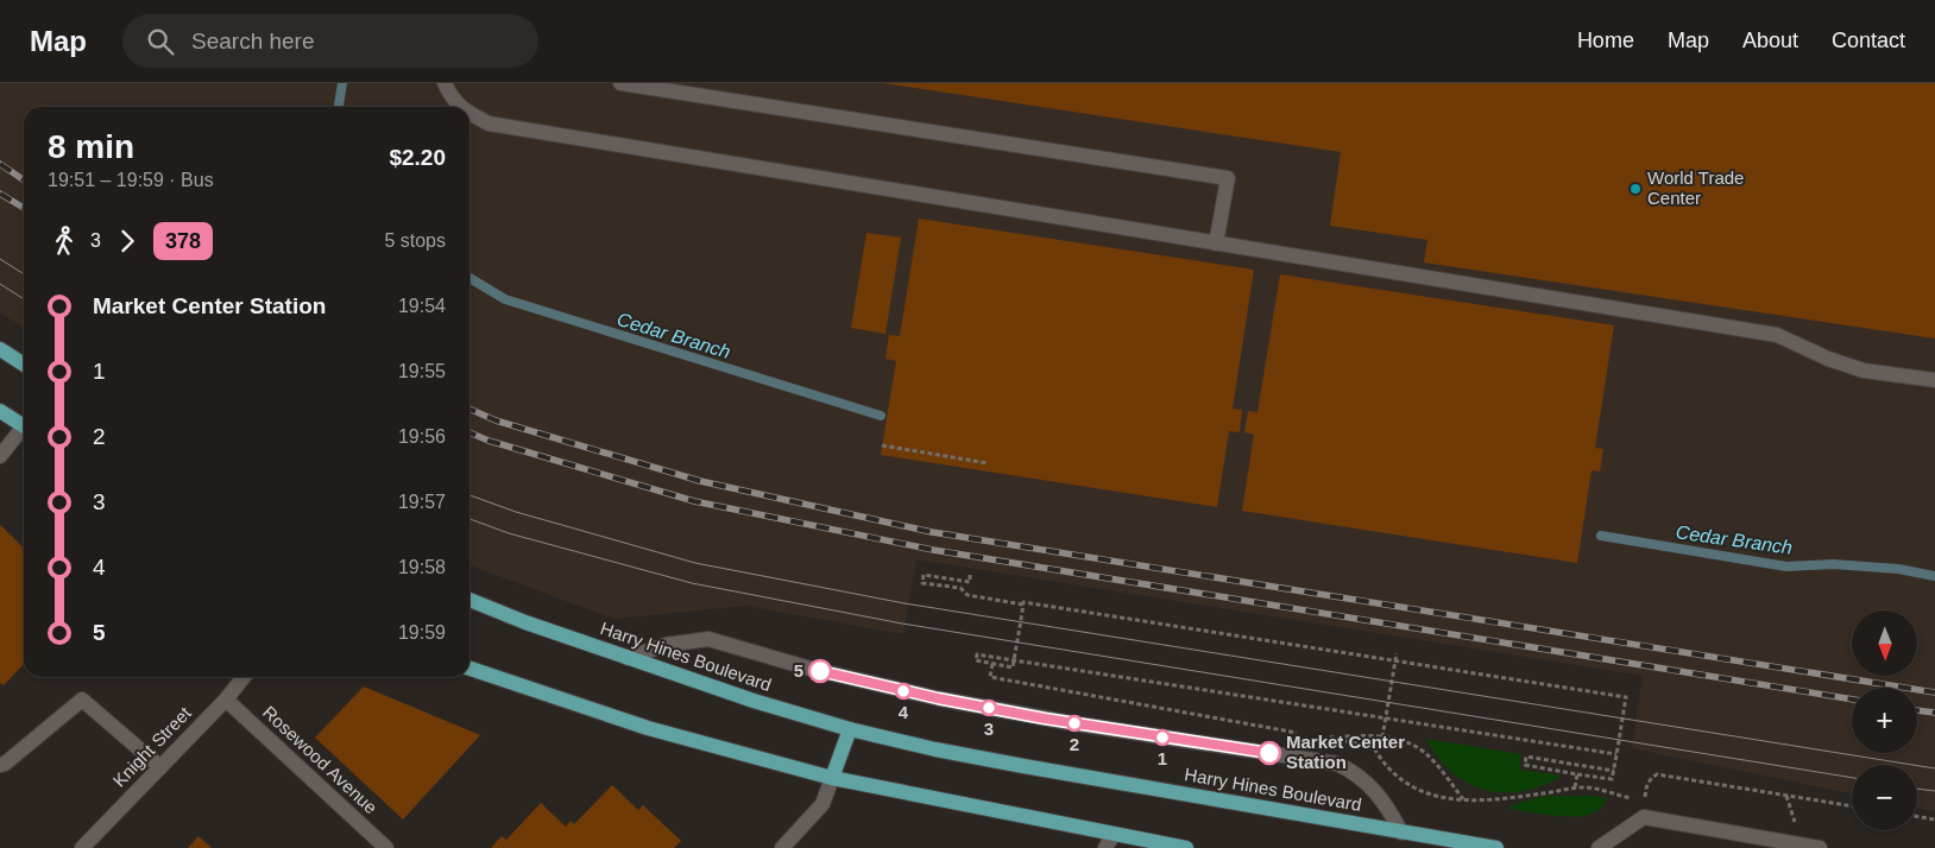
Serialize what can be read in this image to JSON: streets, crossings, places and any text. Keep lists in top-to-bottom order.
{
  "streets": {
    "main road": ["Harry Hines Boulevard"],
    "street": ["Knight Street", "Rosewood Avenue"]
  },
  "crossings": [
    ["Knight Street", "Rosewood Avenue"]
  ],
  "water": ["Cedar Branch"],
  "places": [
    "World Trade Center",
    "5",
    "4",
    "3",
    "2",
    "1",
    "Market Center Station"
  ],
  "lines": ["bus line 378"],
  "north": "bottom",
  "page": {
    "header": "Map",
    "search": "Search here",
    "nav": [
      "Home",
      "Map",
      "About",
      "Contact"
    ],
    "heading": ["8 min", "19:51 – 19:59 · Bus", "$2.20"],
    "legs": ["3", "378", "5 stops"],
    "list": [
      {
        "name": "Market Center Station",
        "value": "19:54"
      },
      {
        "name": "1",
        "value": "19:55"
      },
      {
        "name": "2",
        "value": "19:56"
      },
      {
        "name": "3",
        "value": "19:57"
      },
      {
        "name": "4",
        "value": "19:58"
      },
      {
        "name": "5",
        "value": "19:59"
      }
    ],
    "map_buttons": ["+", "−"]
  }
}
